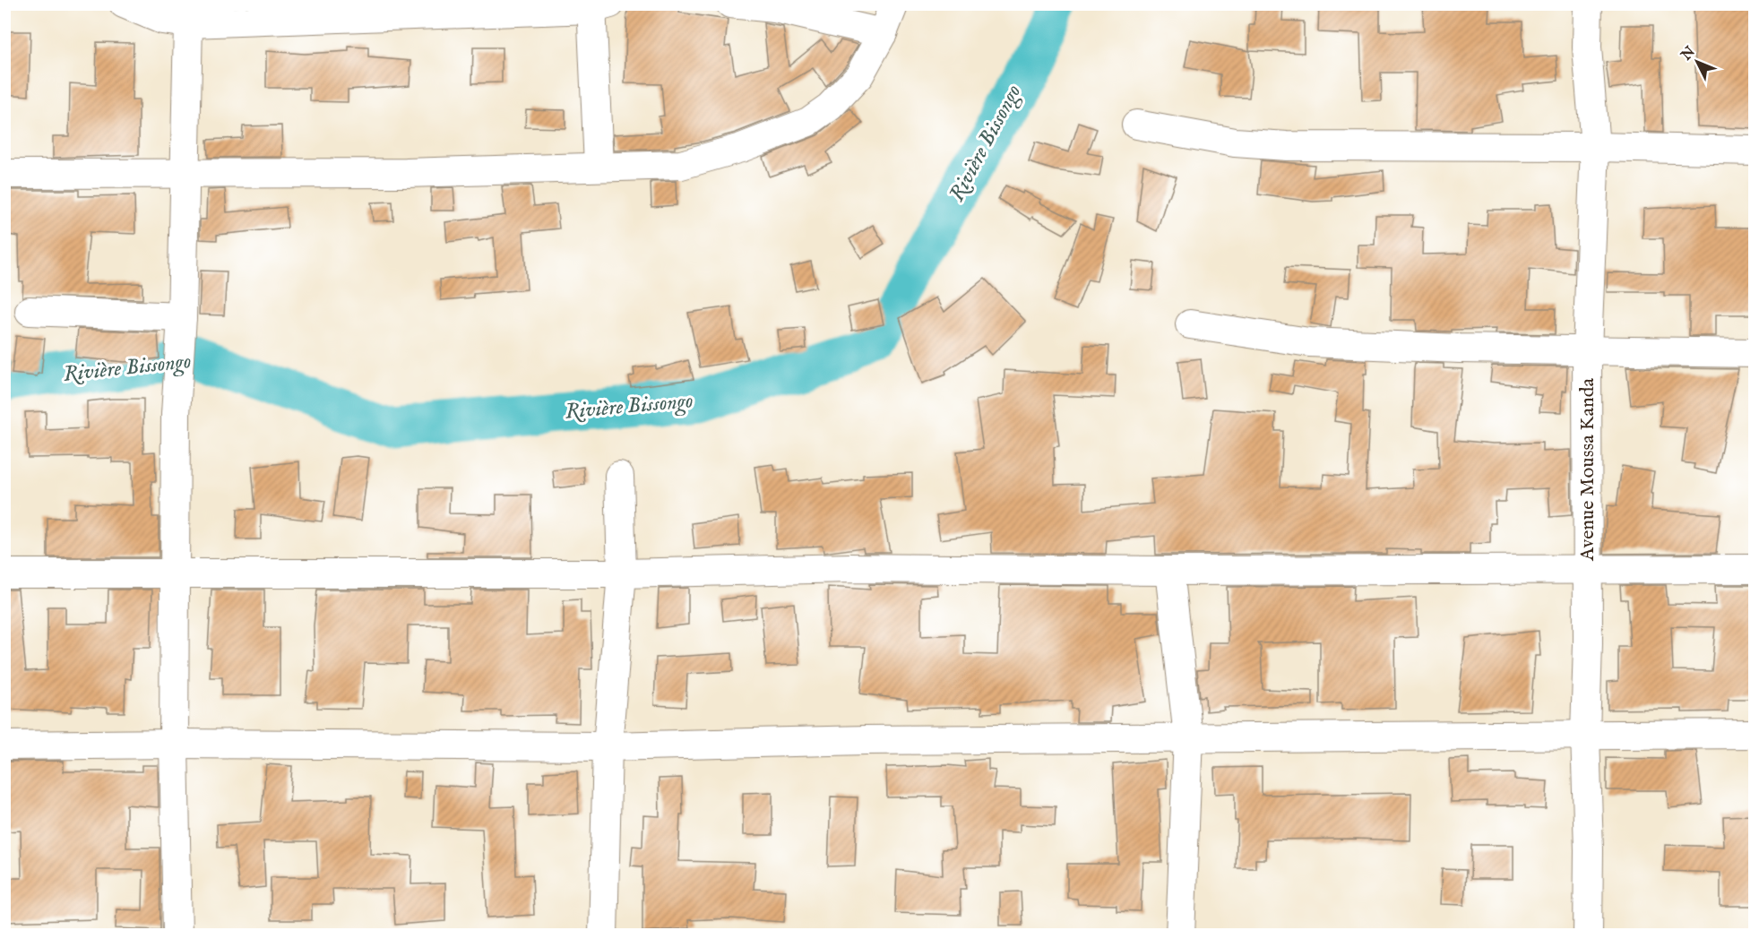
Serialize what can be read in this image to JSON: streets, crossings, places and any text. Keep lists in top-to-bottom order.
{
  "streets": {
    "street": ["Avenue Moussa Kanda"]
  },
  "water": ["Rivière Bissongo"],
  "north": "top left"
}
